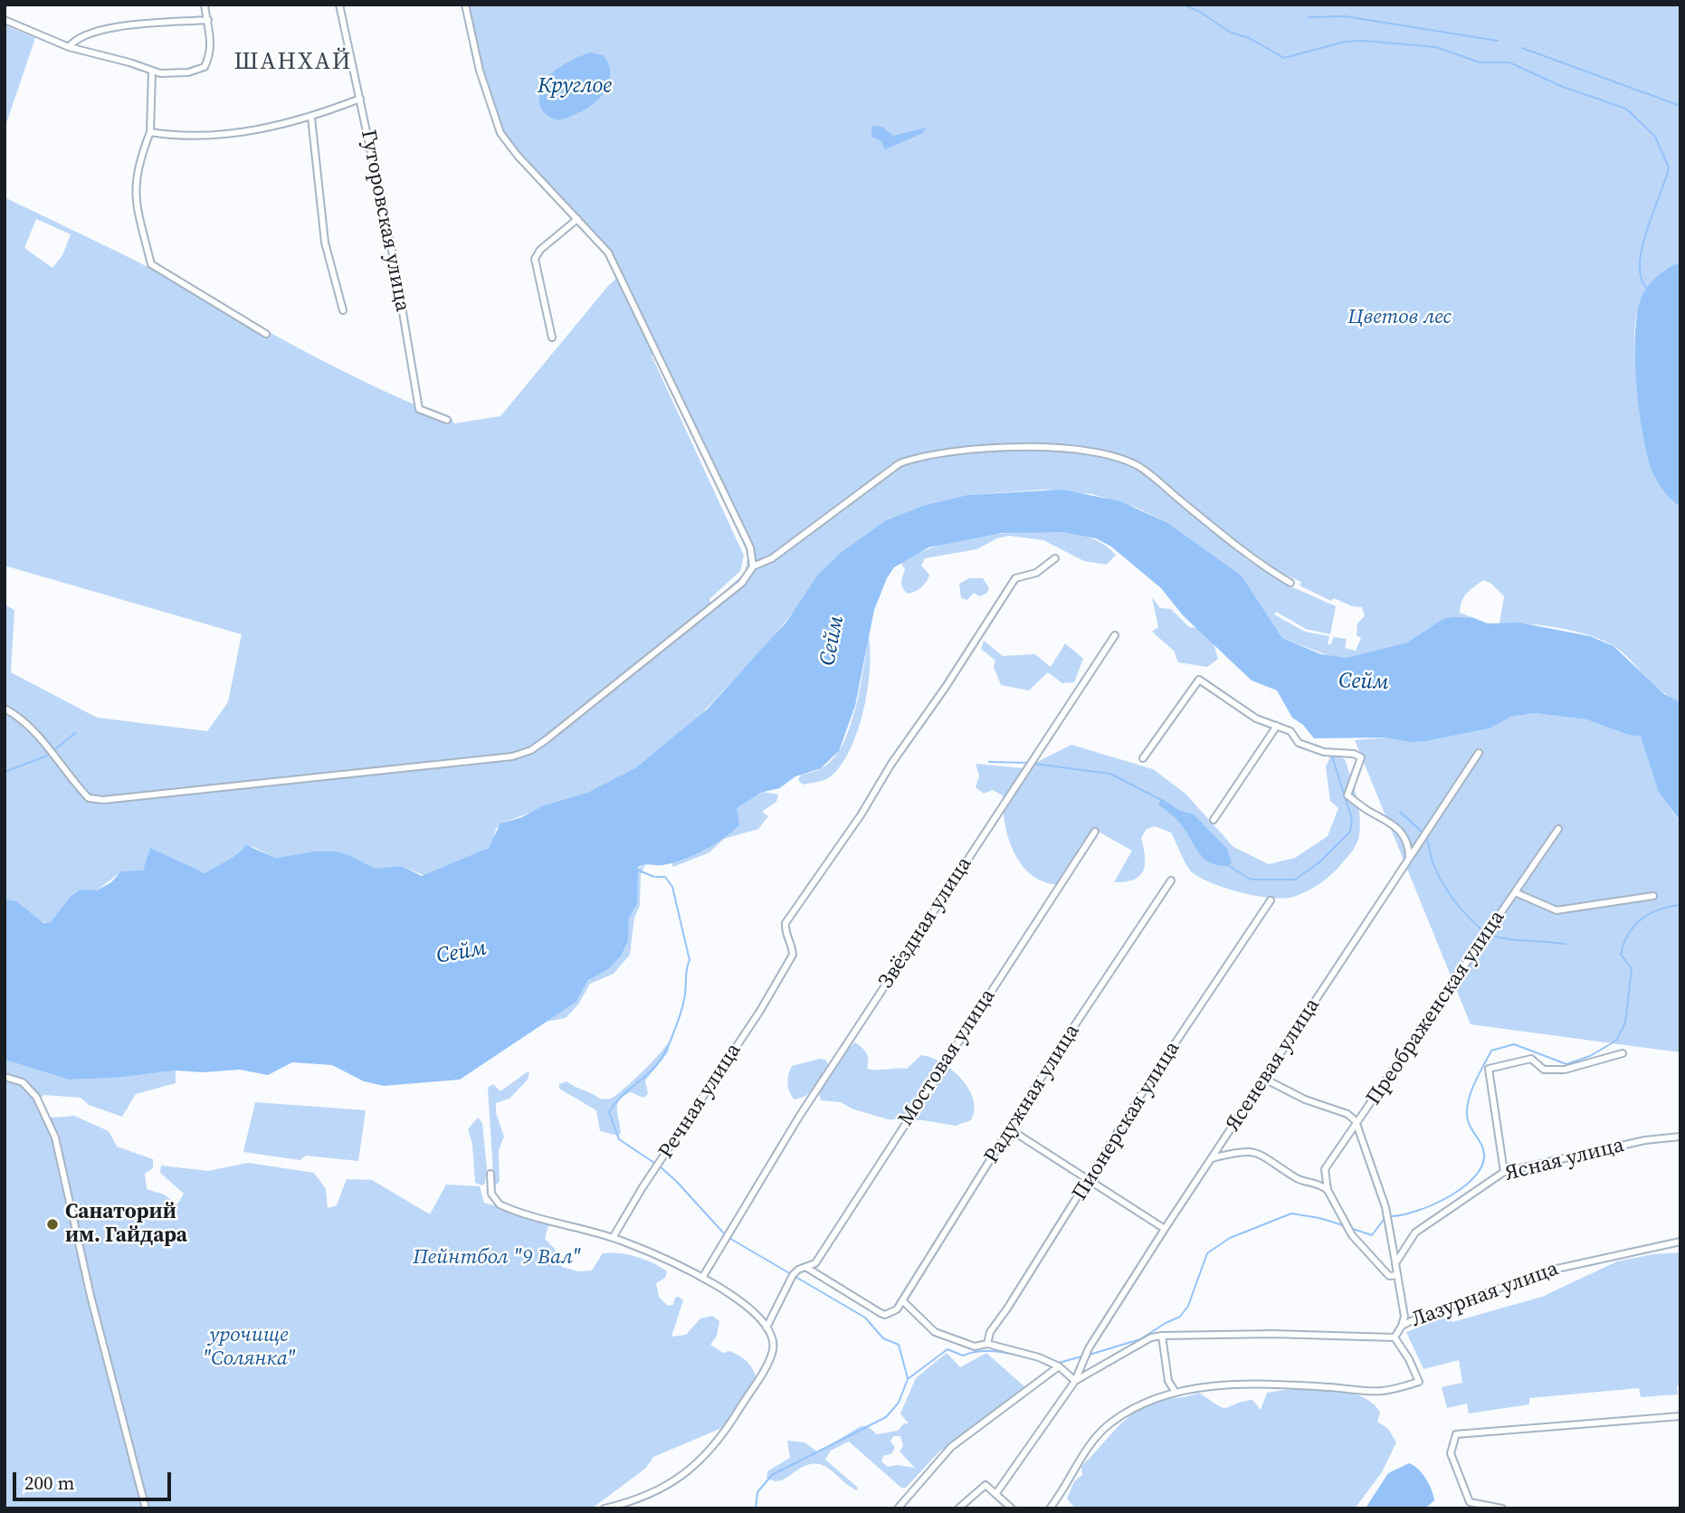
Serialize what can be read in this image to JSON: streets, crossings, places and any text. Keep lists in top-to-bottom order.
{
  "streets": {
    "street": [
      "Гуторовская улица",
      "Звёздная улица",
      "Преображенская улица",
      "Мостовая улица",
      "Ясеневая улица",
      "Радужная улица",
      "Речная улица",
      "Пионерская улица",
      "Ясная улица",
      "Лазурная улица"
    ]
  },
  "crossings": [
    ["Мостовая улица", "Радужная улица"]
  ],
  "districts": ["ШАНХАЙ"],
  "water": ["Круглое", "Сейм"],
  "parks": ["Цветов лес", "Пейнтбол \"9 Вал\"", "урочище \"Солянка\""],
  "places": ["Санаторий им. Гайдара"],
  "scale_bar": "200 m"
}
